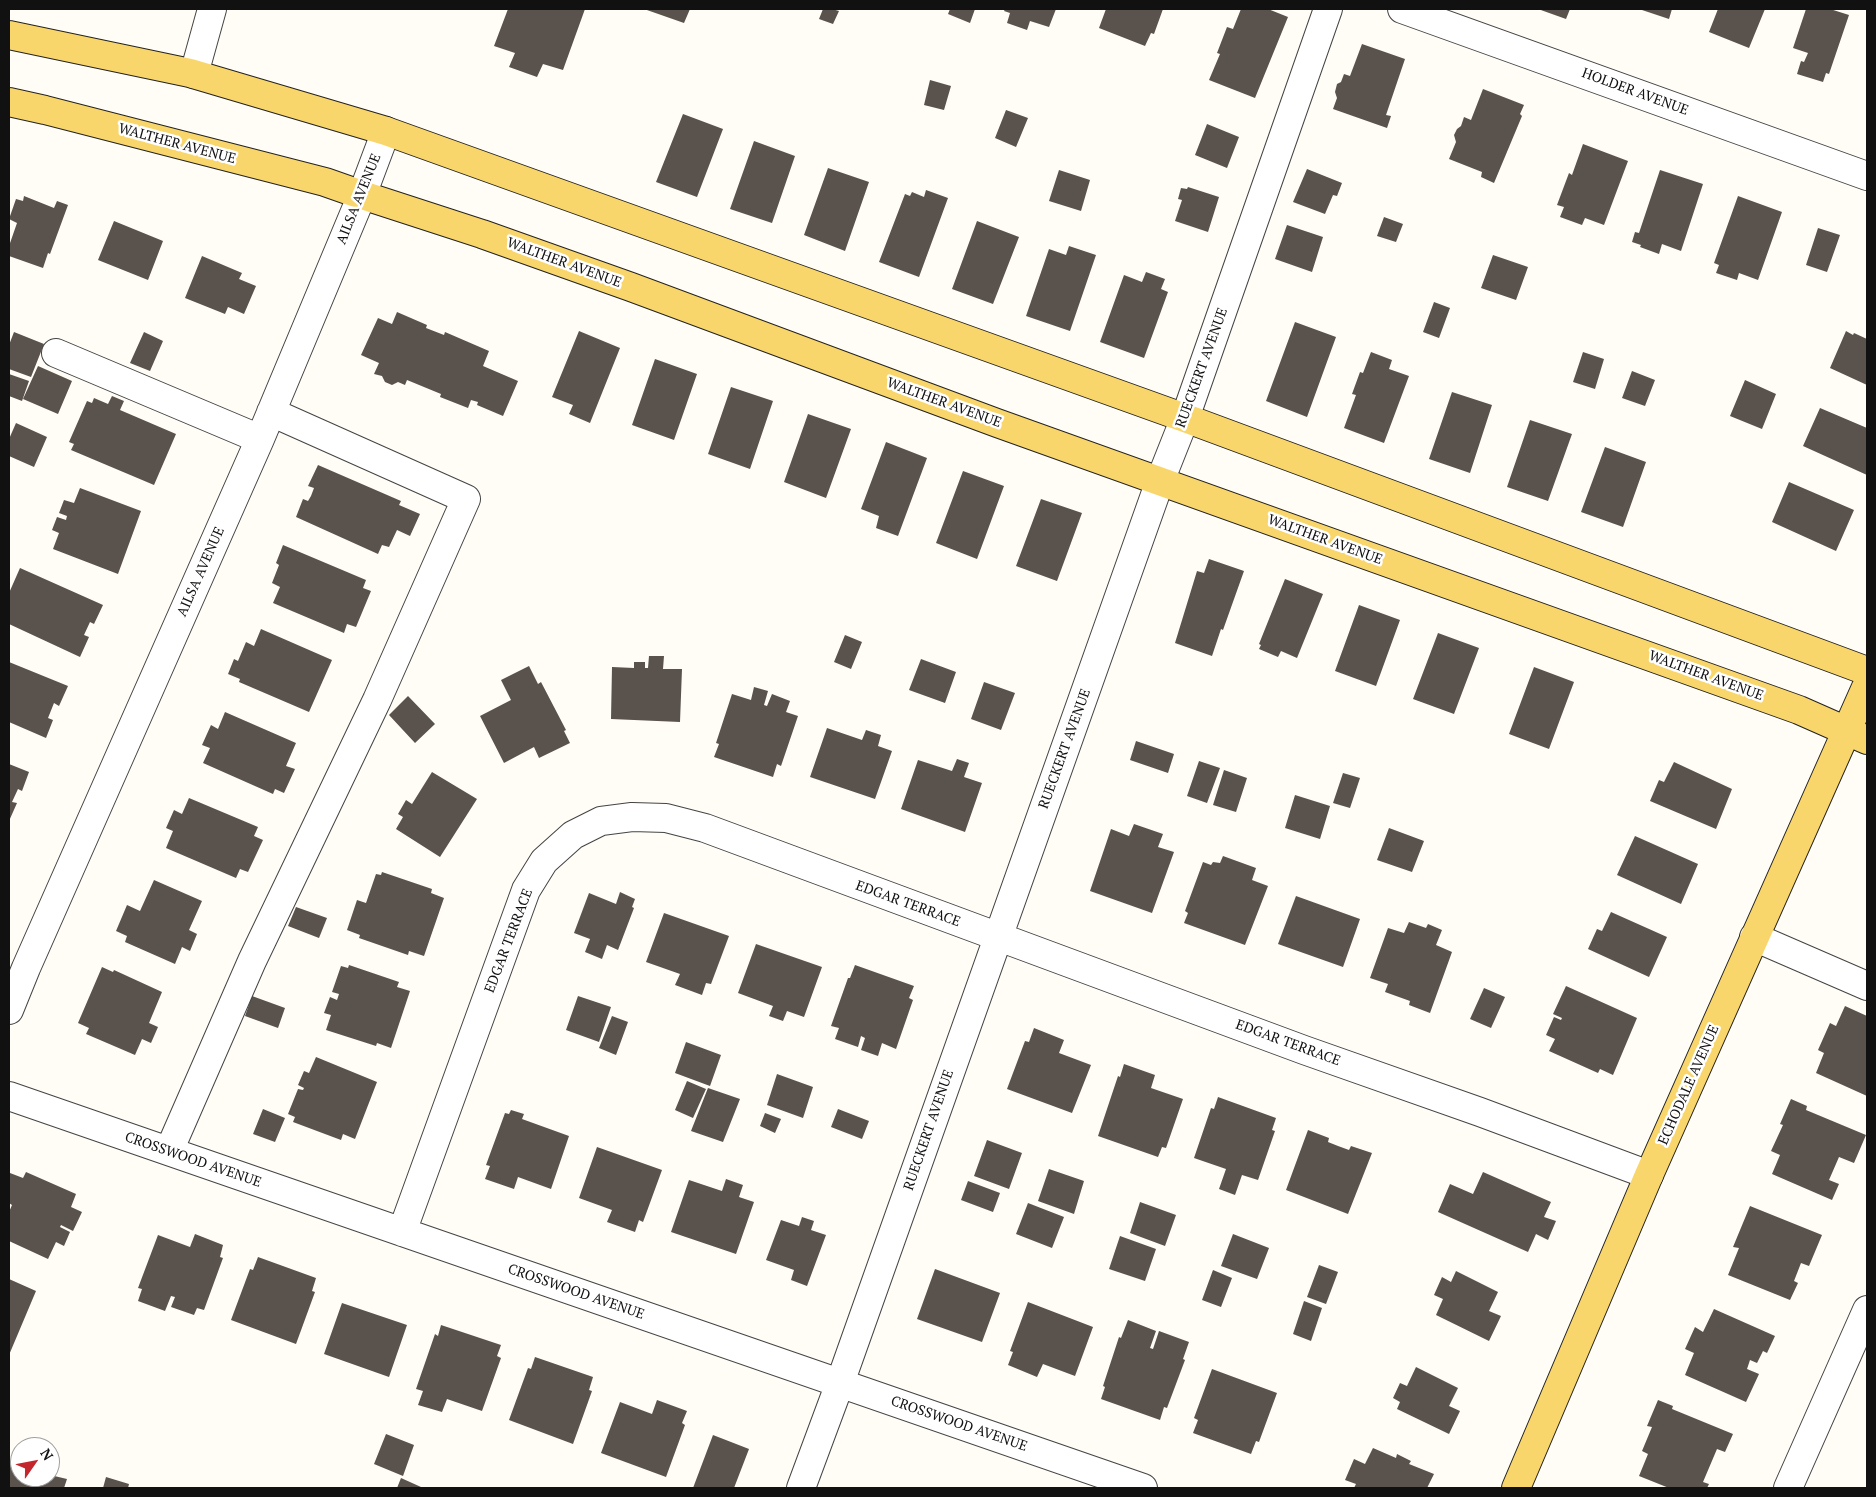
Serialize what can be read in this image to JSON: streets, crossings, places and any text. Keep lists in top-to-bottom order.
{
  "streets": {
    "main road": ["WALTHER AVENUE", "ECHODALE AVENUE"],
    "street": [
      "HOLDER AVENUE",
      "AILSA AVENUE",
      "RUECKERT AVENUE",
      "EDGAR TERRACE",
      "CROSSWOOD AVENUE"
    ]
  },
  "crossings": [
    ["WALTHER AVENUE", "AILSA AVENUE"],
    ["WALTHER AVENUE", "RUECKERT AVENUE"],
    ["WALTHER AVENUE", "ECHODALE AVENUE"],
    ["RUECKERT AVENUE", "EDGAR TERRACE"],
    ["RUECKERT AVENUE", "CROSSWOOD AVENUE"],
    ["EDGAR TERRACE", "ECHODALE AVENUE"],
    ["EDGAR TERRACE", "CROSSWOOD AVENUE"]
  ],
  "north": "top right"
}
